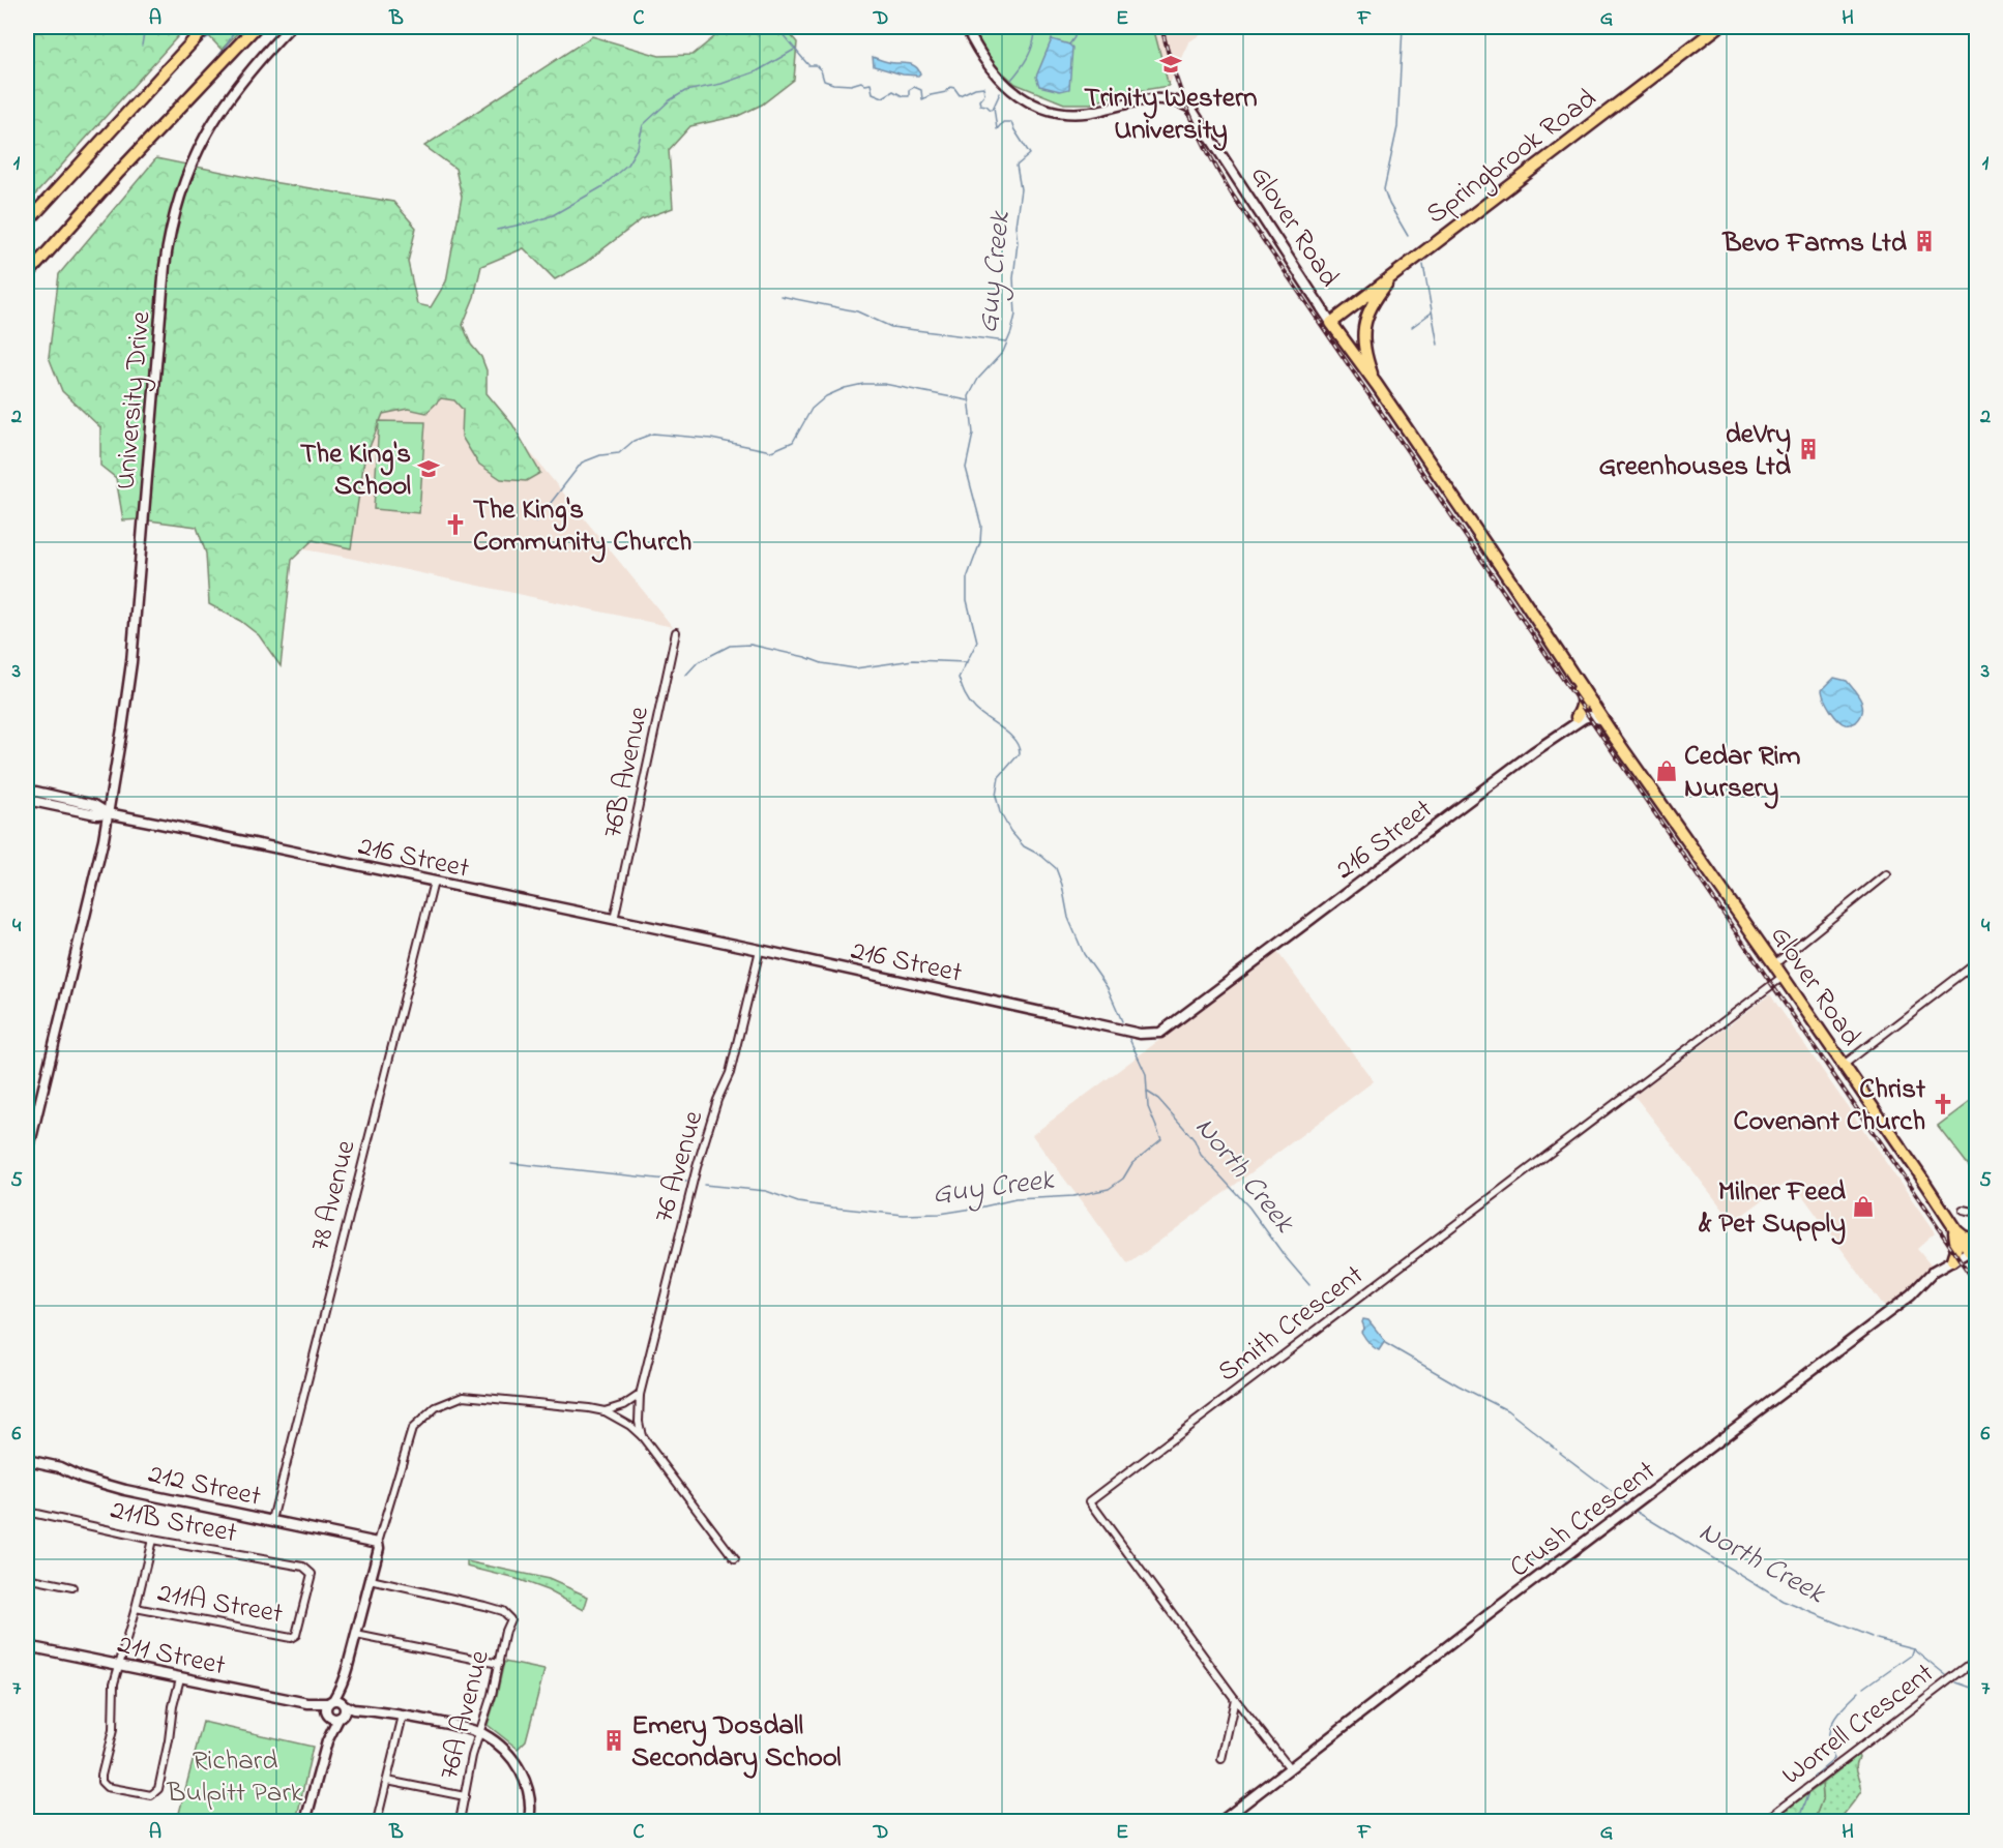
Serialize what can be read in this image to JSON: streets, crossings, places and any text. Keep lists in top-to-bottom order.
{
  "streets": {
    "highway": ["Springbrook Road", "Glover Road"],
    "main road": [
      "University Drive",
      "216 Street",
      "212 Street",
      "Crush Crescent",
      "211 Street"
    ],
    "street": [
      "76B Avenue",
      "76 Avenue",
      "78 Avenue",
      "Smith Crescent",
      "211B Street",
      "211A Street",
      "76A Avenue",
      "Worrell Crescent"
    ]
  },
  "crossings": [
    ["Springbrook Road", "Glover Road"],
    ["Glover Road", "216 Street"],
    ["Glover Road", "Smith Crescent"],
    ["Glover Road", "Crush Crescent"],
    ["University Drive", "216 Street"],
    ["76B Avenue", "216 Street"],
    ["216 Street", "76 Avenue"],
    ["216 Street", "78 Avenue"],
    ["78 Avenue", "212 Street"],
    ["Smith Crescent", "Crush Crescent"],
    ["211B Street", "211A Street"],
    ["211 Street", "76A Avenue"]
  ],
  "water": ["Guy Creek", "North Creek"],
  "parks": ["Richard Bulpitt Park"],
  "places": {
    "school or university": ["Trinity Western University", "The King's School"],
    "building": ["Bevo Farms Ltd", "deVry Greenhouses Ltd", "Emery Dosdall Secondary School"],
    "church": ["The King's Community Church", "Christ Covenant Church"],
    "shop": ["Cedar Rim Nursery", "Milner Feed & Pet Supply"]
  },
  "grid": {
    "columns": [
      "A",
      "B",
      "C",
      "D",
      "E",
      "F",
      "G",
      "H"
    ],
    "rows": [
      "1",
      "2",
      "3",
      "4",
      "5",
      "6",
      "7"
    ]
  }
}
